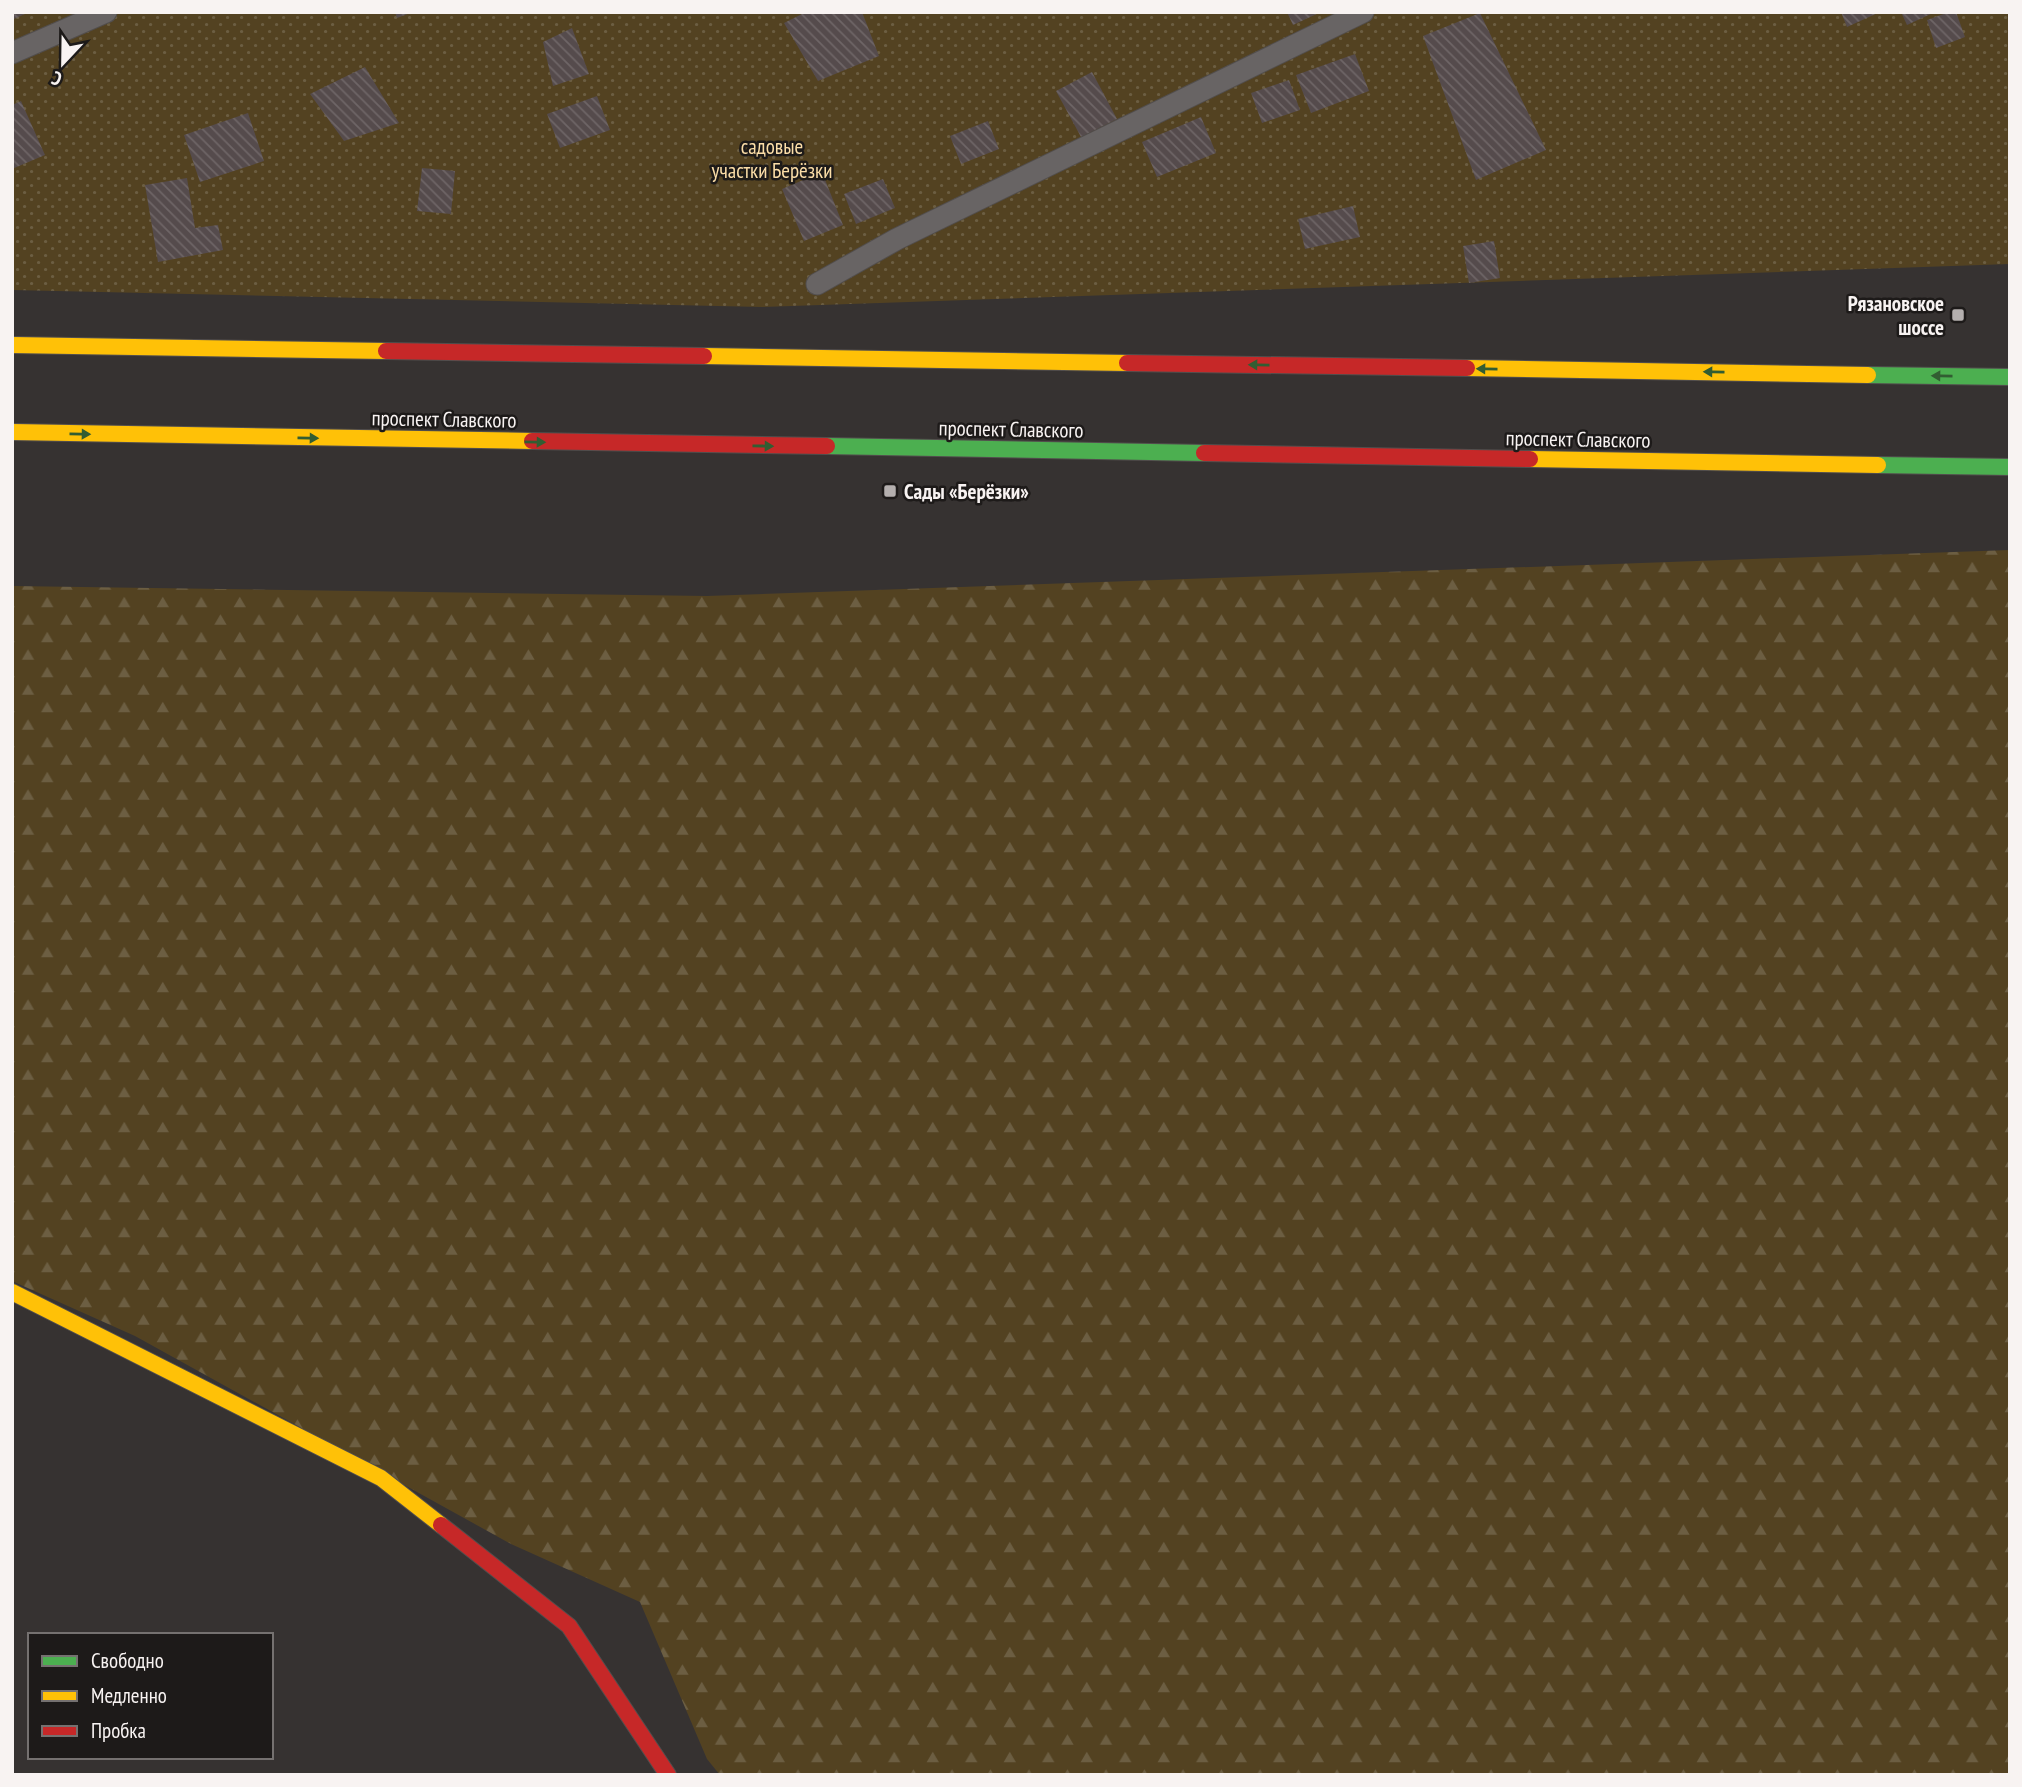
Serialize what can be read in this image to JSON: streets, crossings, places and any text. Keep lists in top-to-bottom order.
{
  "streets": {
    "main road": ["проспект Славского"]
  },
  "parks": ["садовые участки Берёзки"],
  "places": {
    "transit": ["Рязановское шоссе", "Сады «Берёзки»"]
  },
  "legend": ["Свободно", "Медленно", "Пробка"],
  "north": "bottom"
}
